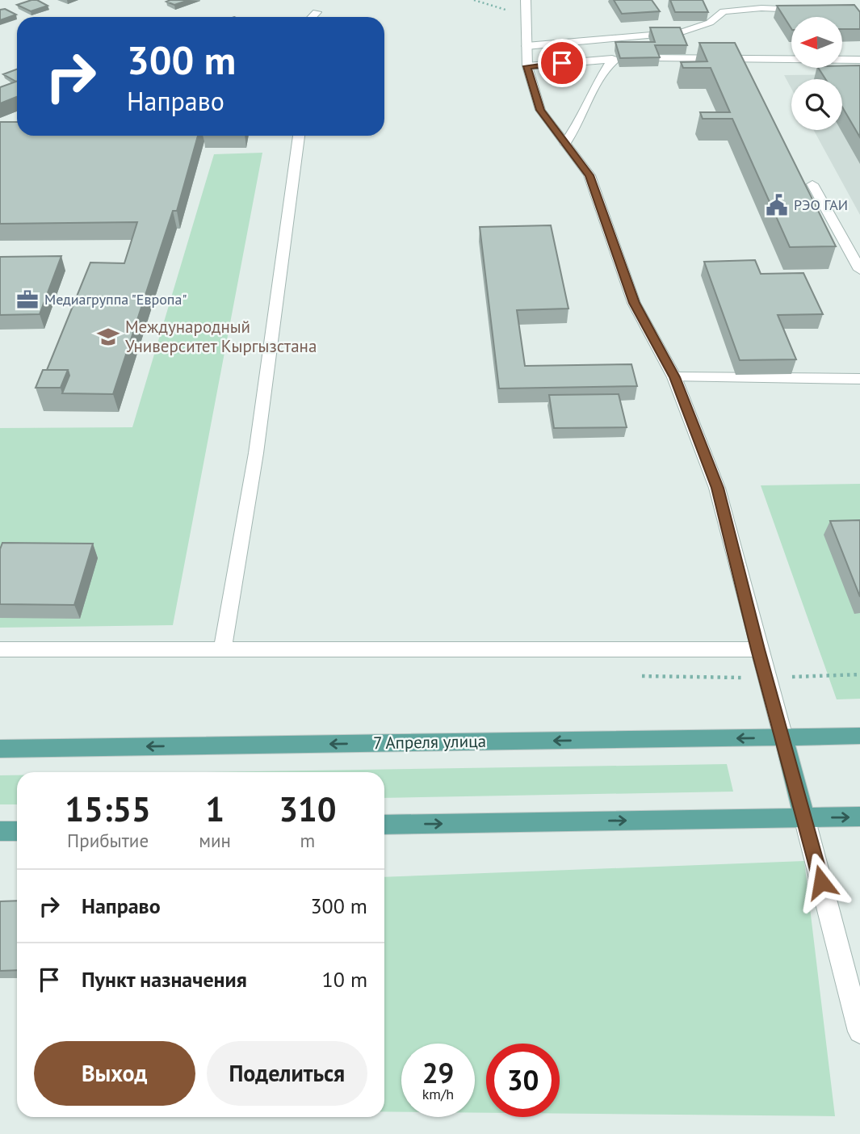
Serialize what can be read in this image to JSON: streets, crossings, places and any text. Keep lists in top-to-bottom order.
{
  "streets": {
    "main road": ["7 Апреля улица"]
  },
  "places": {
    "public building": ["РЭО ГАИ"],
    "office": ["Медиагруппа \"Европа\""],
    "school or university": ["Международный Университет Кыргызстана"]
  },
  "north": "left",
  "page": {
    "turn": ["300 m", "Направо"],
    "eta": [
      "15:55",
      "Прибытие",
      "1",
      "мин",
      "310",
      "m"
    ],
    "list": [
      {
        "name": "Направо",
        "value": "300 m"
      },
      {
        "name": "Пункт назначения",
        "value": "10 m"
      }
    ],
    "buttons": ["Выход", "Поделиться"],
    "speed": "29 km/h",
    "limit": "30"
  }
}
